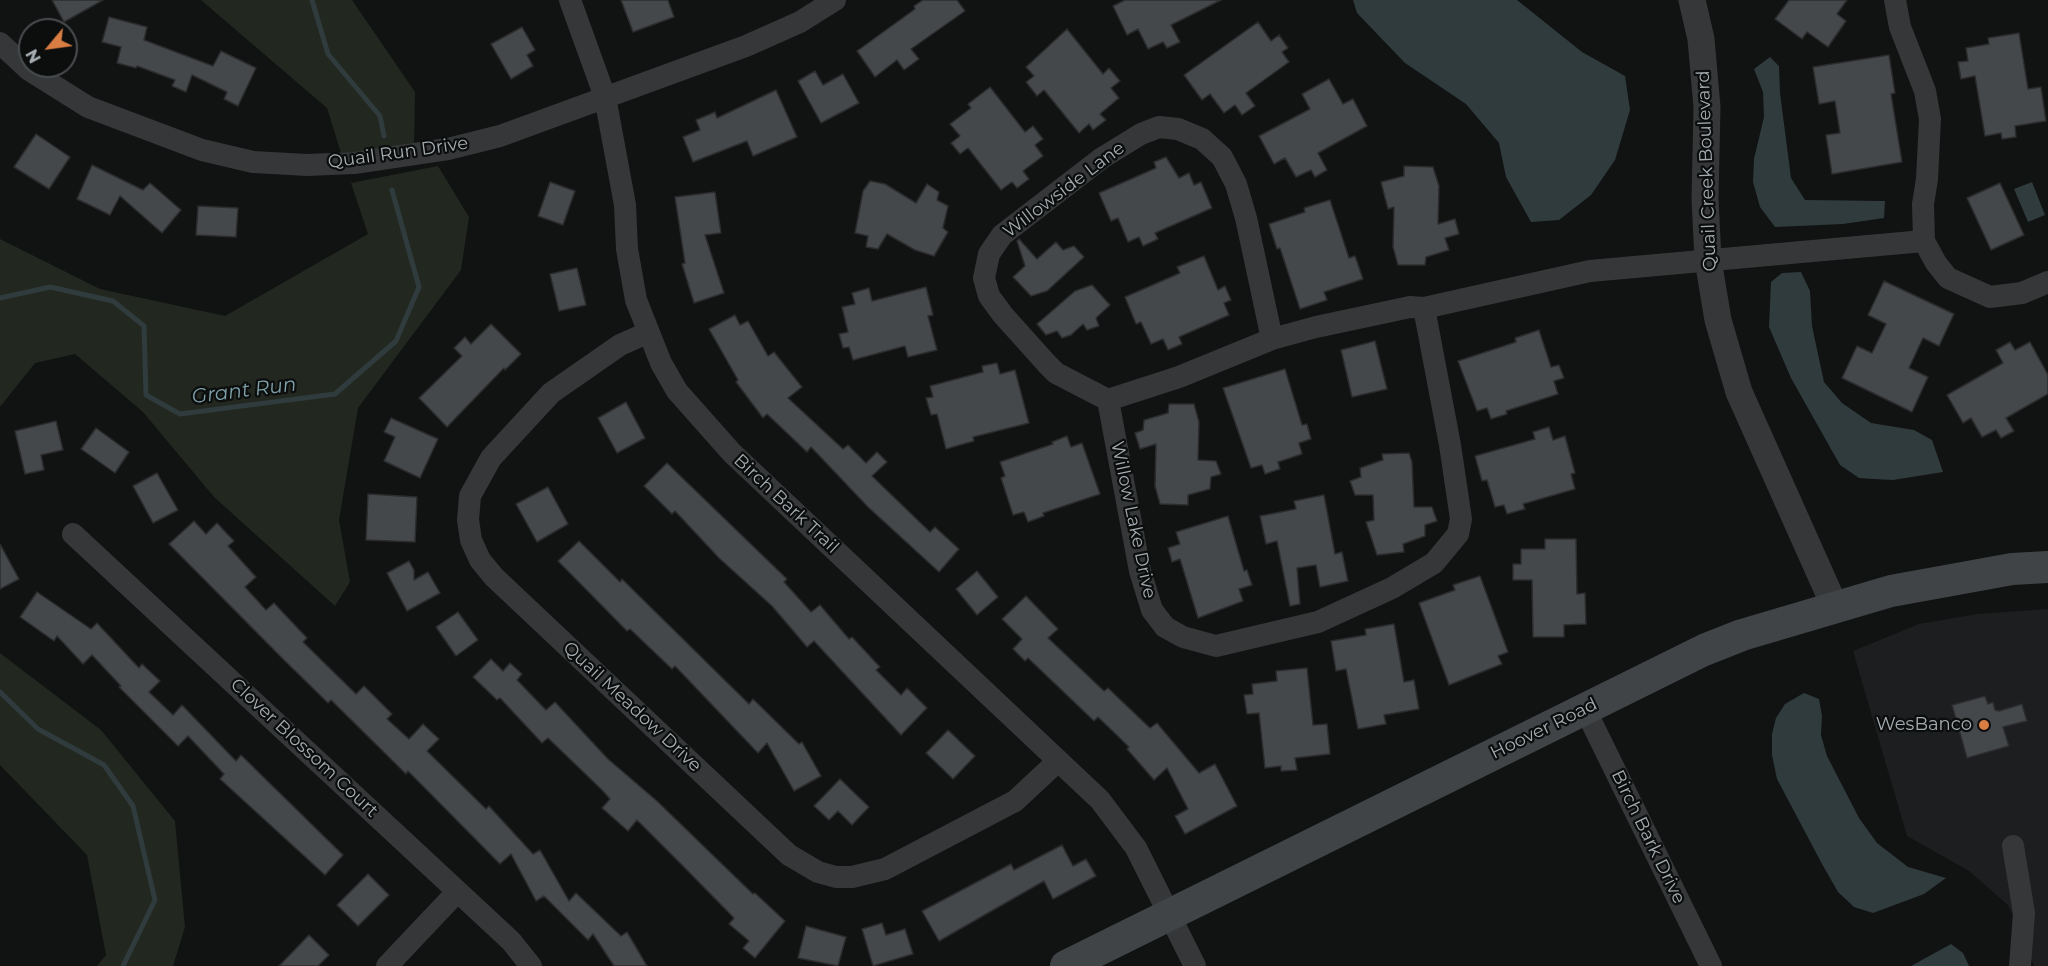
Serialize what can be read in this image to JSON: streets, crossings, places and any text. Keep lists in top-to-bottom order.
{
  "streets": {
    "main road": ["Hoover Road"],
    "street": [
      "Quail Run Drive",
      "Quail Creek Boulevard",
      "Willowside Lane",
      "Birch Bark Trail",
      "Willow Lake Drive",
      "Quail Meadow Drive",
      "Clover Blossom Court",
      "Birch Bark Drive"
    ]
  },
  "crossings": [
    ["Quail Run Drive", "Birch Bark Trail"],
    ["Quail Creek Boulevard", "Hoover Road"],
    ["Willowside Lane", "Willow Lake Drive"],
    ["Birch Bark Trail", "Quail Meadow Drive"],
    ["Birch Bark Trail", "Hoover Road"],
    ["Hoover Road", "Birch Bark Drive"]
  ],
  "water": ["Grant Run"],
  "places": ["WesBanco"],
  "north": "bottom left"
}
